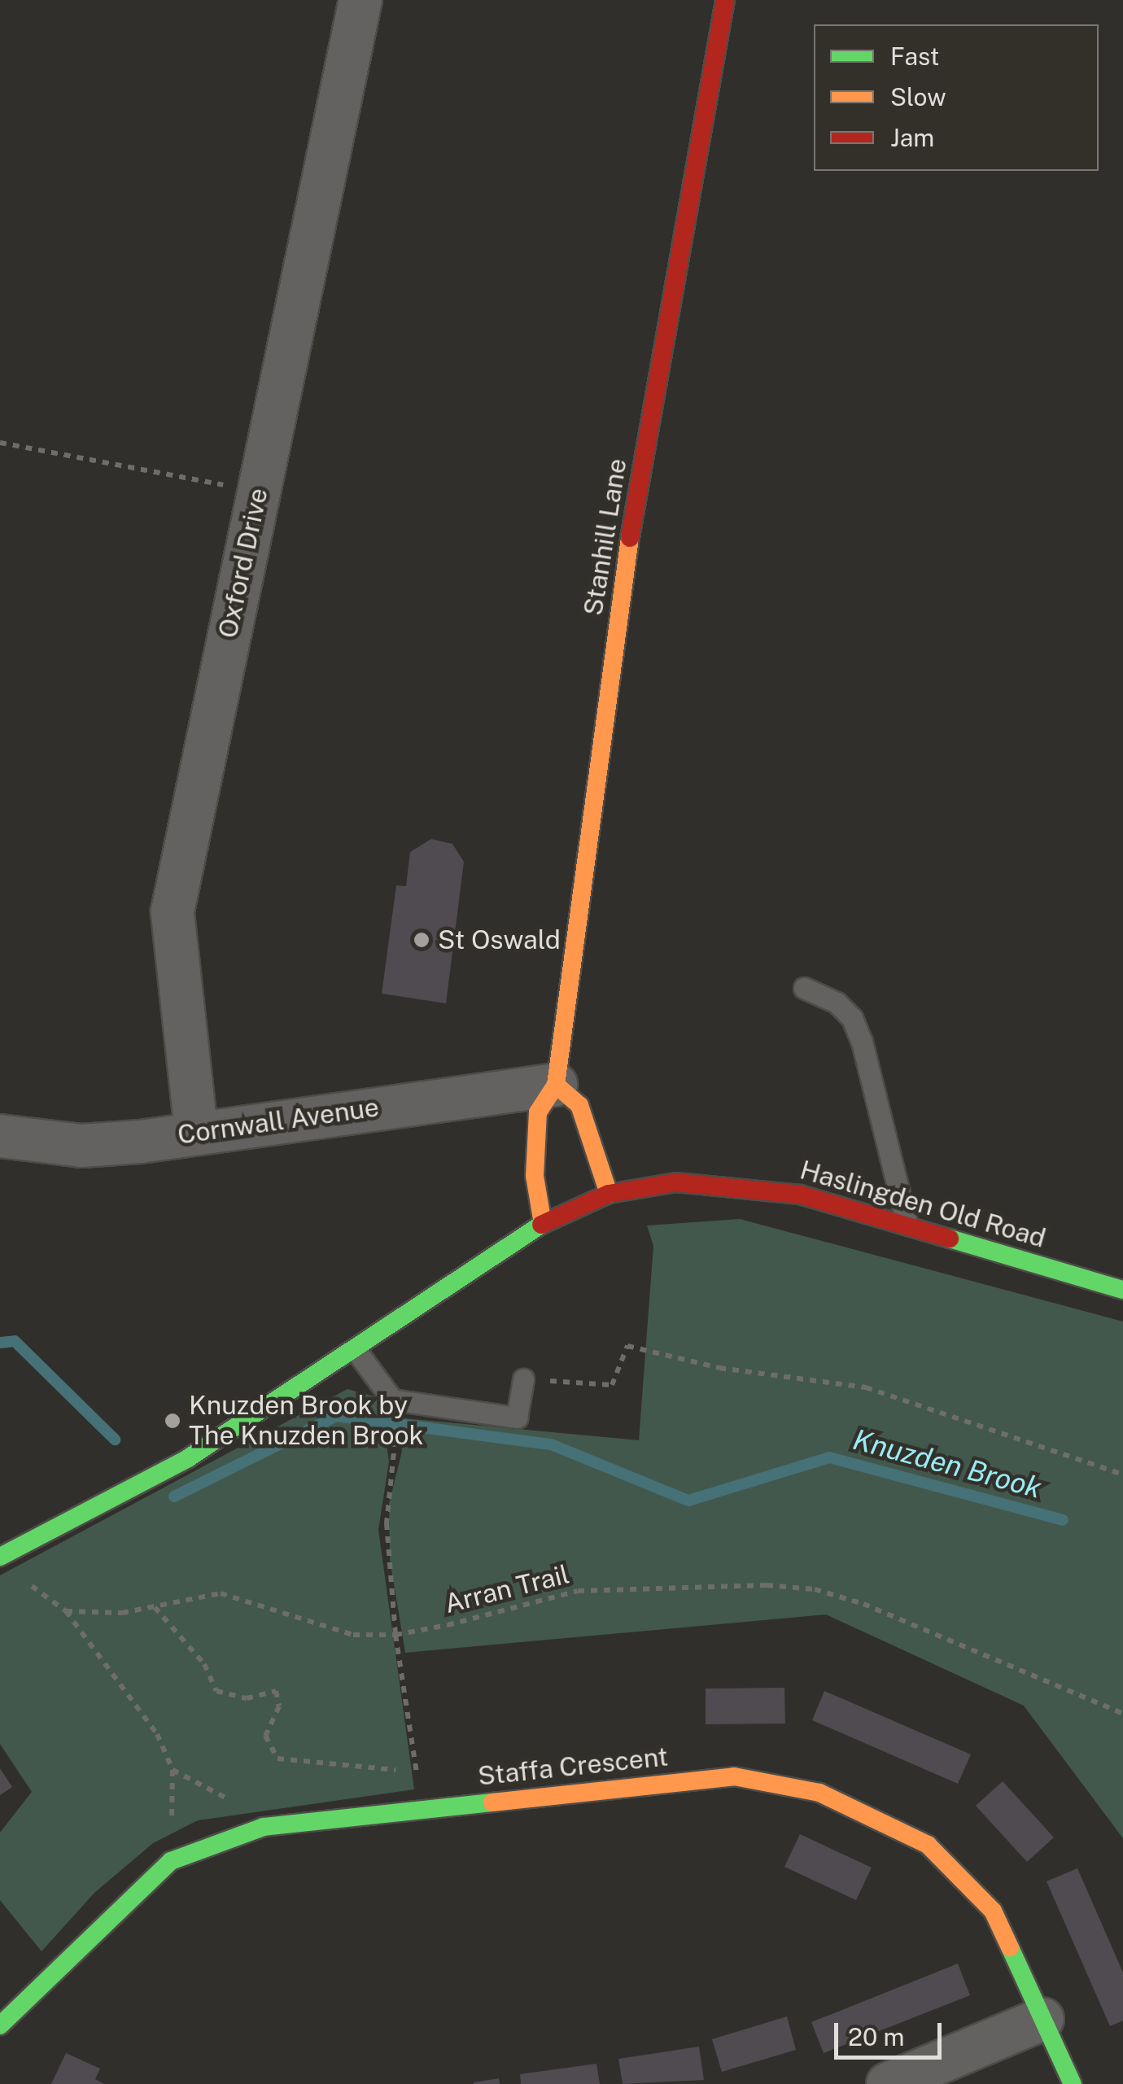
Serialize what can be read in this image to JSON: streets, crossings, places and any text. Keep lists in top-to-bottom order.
{
  "streets": {
    "main road": ["Stanhill Lane", "Haslingden Old Road", "Staffa Crescent"],
    "street": ["Oxford Drive", "Cornwall Avenue"],
    "path": ["Arran Trail"]
  },
  "crossings": [
    ["Stanhill Lane", "Cornwall Avenue"],
    ["Oxford Drive", "Cornwall Avenue"]
  ],
  "water": ["Knuzden Brook"],
  "places": ["St Oswald", "Knuzden Brook by The Knuzden Brook"],
  "legend": ["Fast", "Slow", "Jam"],
  "scale_bar": "20 m"
}
